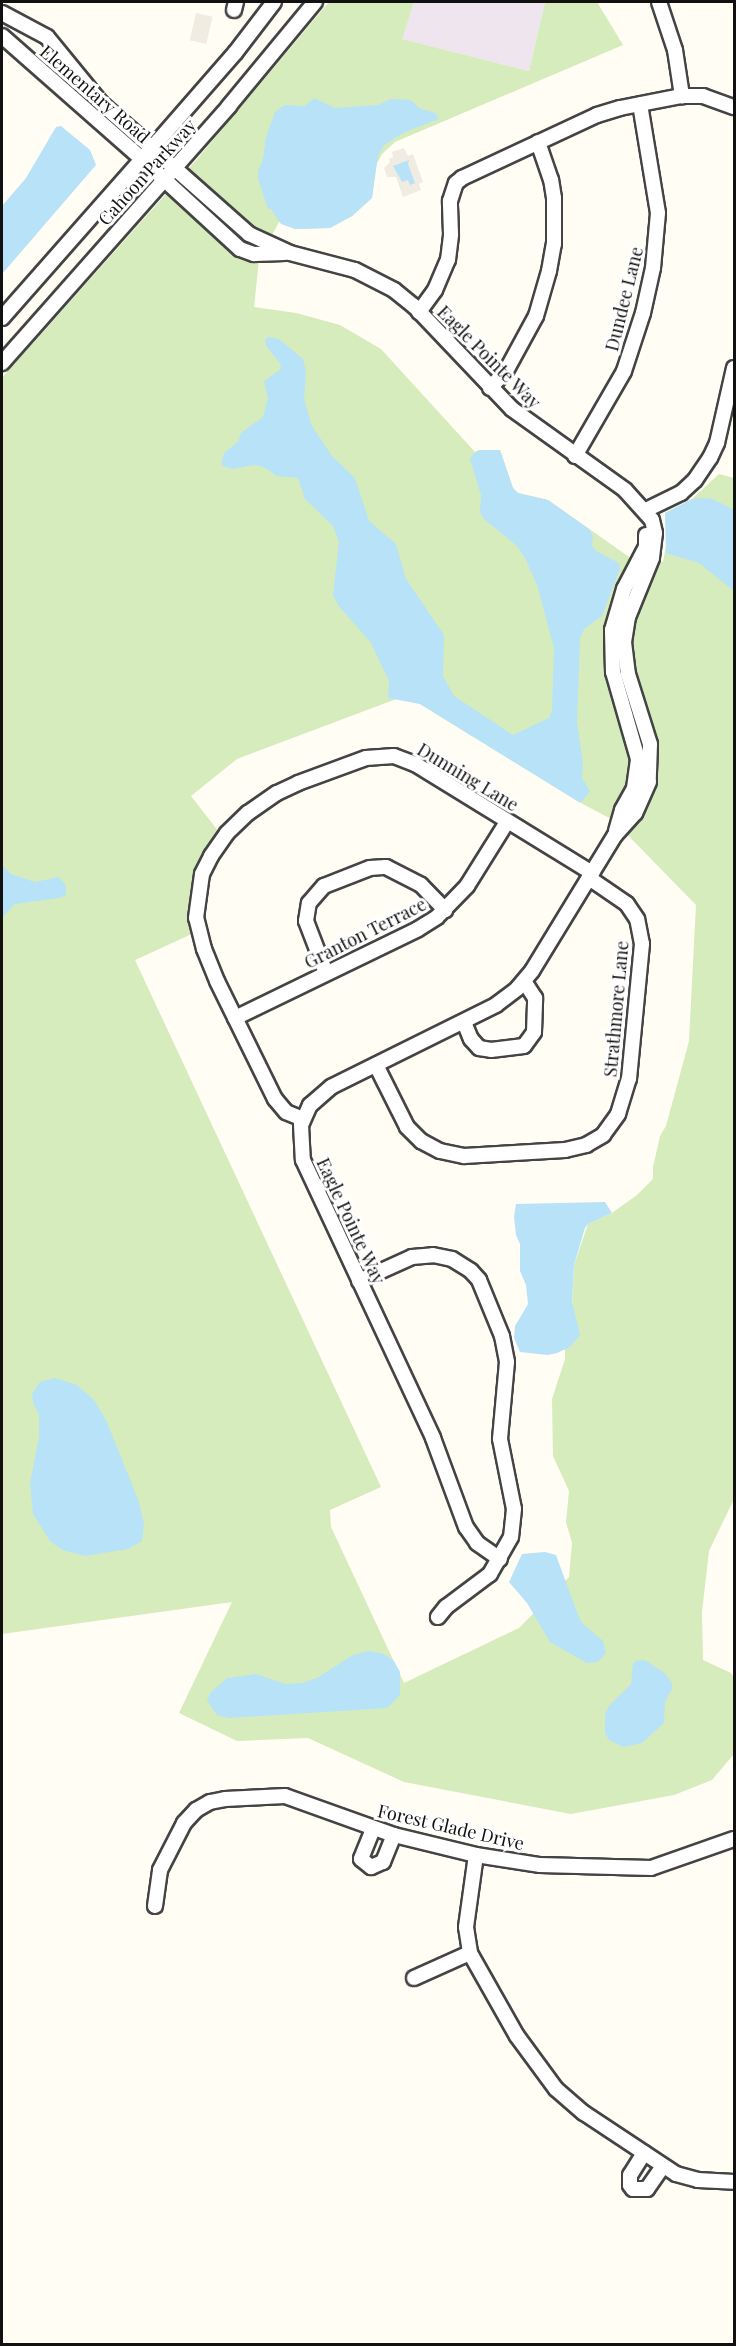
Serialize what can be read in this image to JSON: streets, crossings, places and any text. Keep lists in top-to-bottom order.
{
  "streets": {
    "street": [
      "Elementary Road",
      "Cahoon Parkway",
      "Dundee Lane",
      "Eagle Pointe Way",
      "Dunning Lane",
      "Granton Terrace",
      "Strathmore Lane",
      "Forest Glade Drive"
    ]
  },
  "crossings": [
    ["Elementary Road", "Cahoon Parkway"],
    ["Elementary Road", "Eagle Pointe Way"],
    ["Cahoon Parkway", "Eagle Pointe Way"],
    ["Dundee Lane", "Eagle Pointe Way"],
    ["Eagle Pointe Way", "Dunning Lane"],
    ["Dunning Lane", "Granton Terrace"],
    ["Dunning Lane", "Strathmore Lane"]
  ]
}
